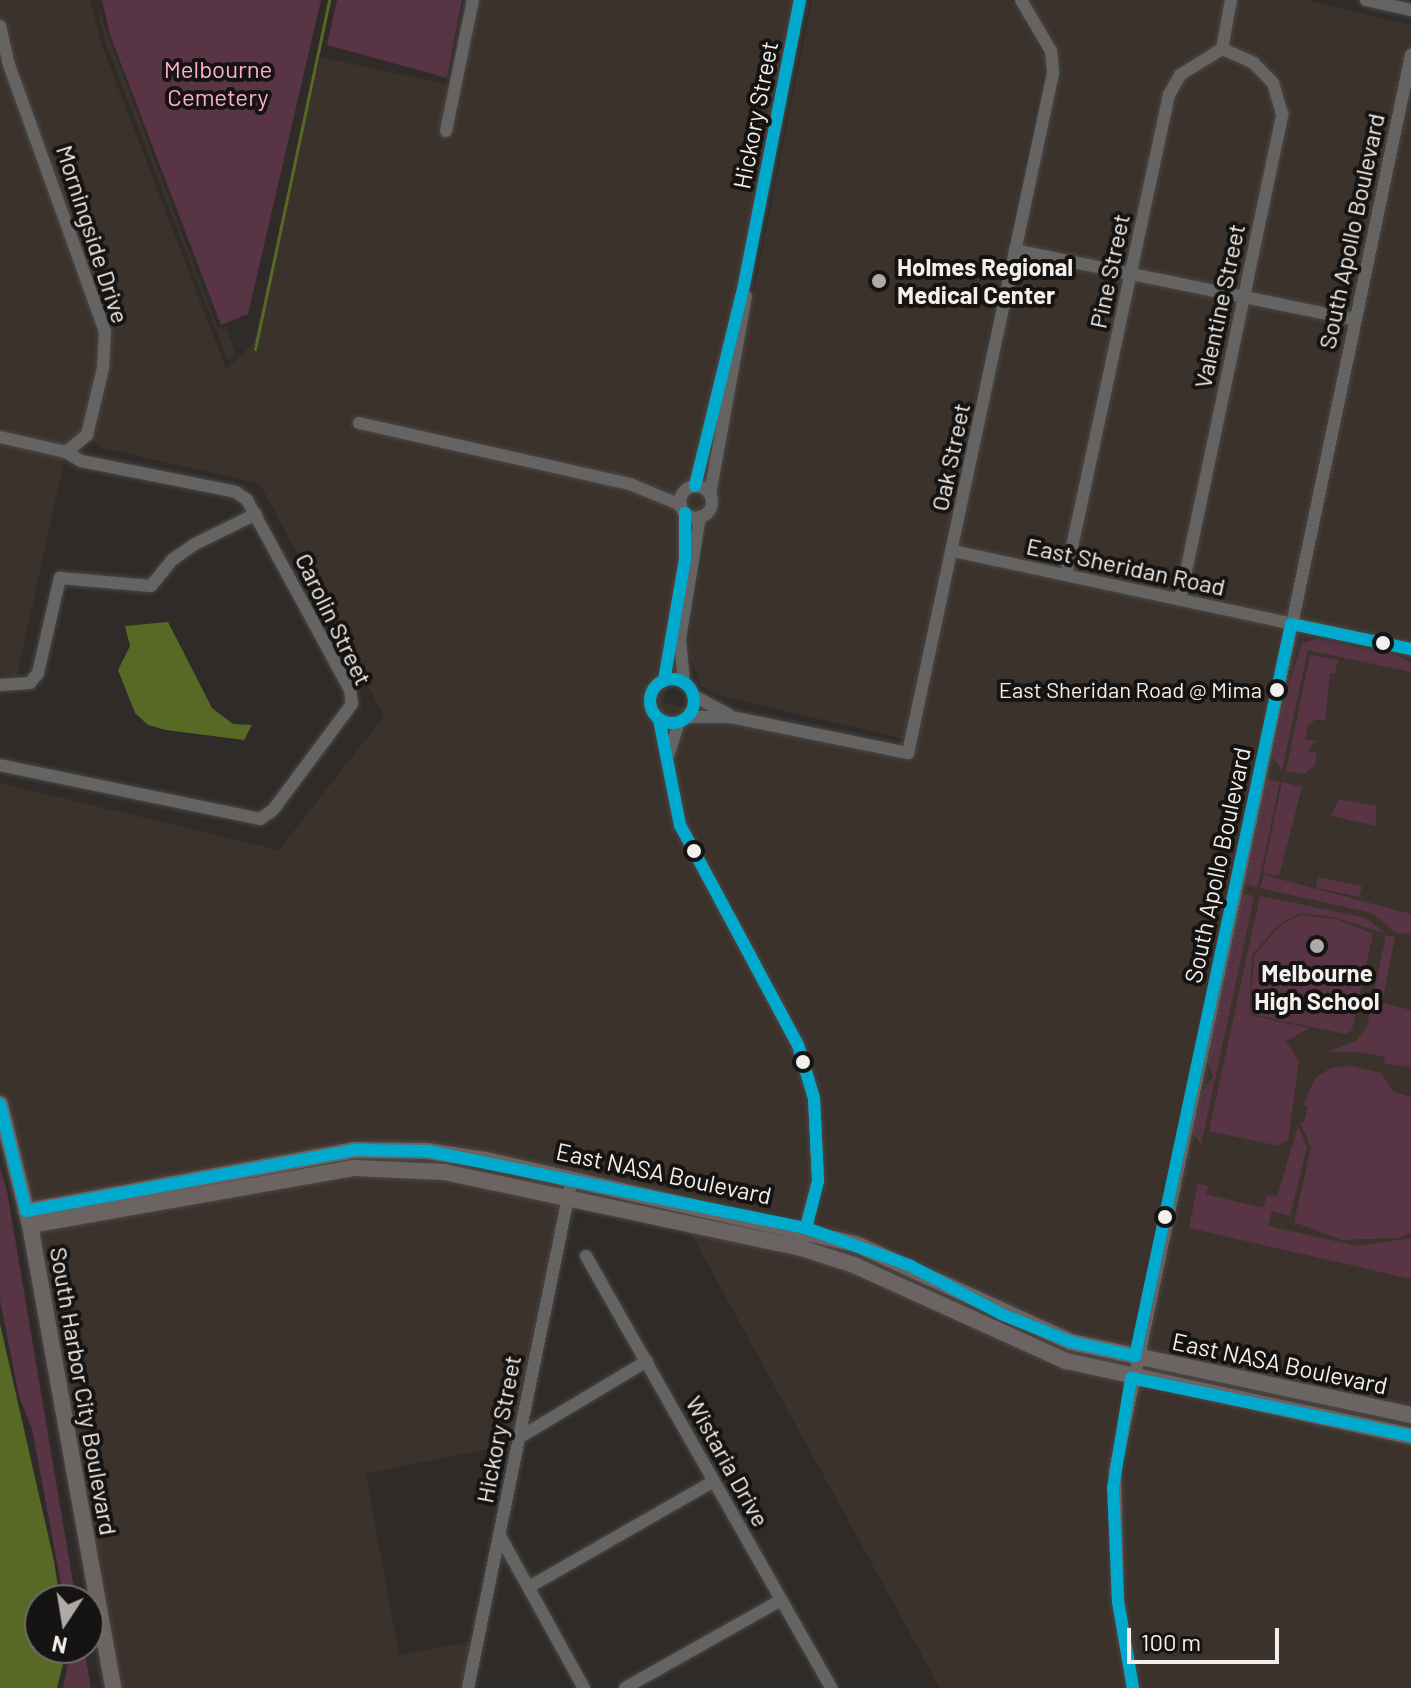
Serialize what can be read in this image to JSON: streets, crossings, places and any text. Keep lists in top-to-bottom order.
{
  "streets": {
    "main road": ["East NASA Boulevard", "South Harbor City Boulevard"],
    "street": [
      "Hickory Street",
      "South Apollo Boulevard",
      "Morningside Drive",
      "Pine Street",
      "Valentine Street",
      "Oak Street",
      "East Sheridan Road",
      "Carolin Street",
      "Wistaria Drive"
    ]
  },
  "crossings": [
    ["Hickory Street", "East NASA Boulevard"],
    ["South Apollo Boulevard", "East Sheridan Road"],
    ["South Apollo Boulevard", "East NASA Boulevard"],
    ["Morningside Drive", "Carolin Street"],
    ["Pine Street", "Valentine Street"],
    ["Pine Street", "East Sheridan Road"],
    ["Valentine Street", "East Sheridan Road"],
    ["Oak Street", "East Sheridan Road"],
    ["East NASA Boulevard", "South Harbor City Boulevard"]
  ],
  "parks": ["Melbourne Cemetery"],
  "places": ["Holmes Regional Medical Center", "East Sheridan Road @ Mima", "Melbourne High School"],
  "scale_bar": "100 m",
  "north": "bottom"
}
